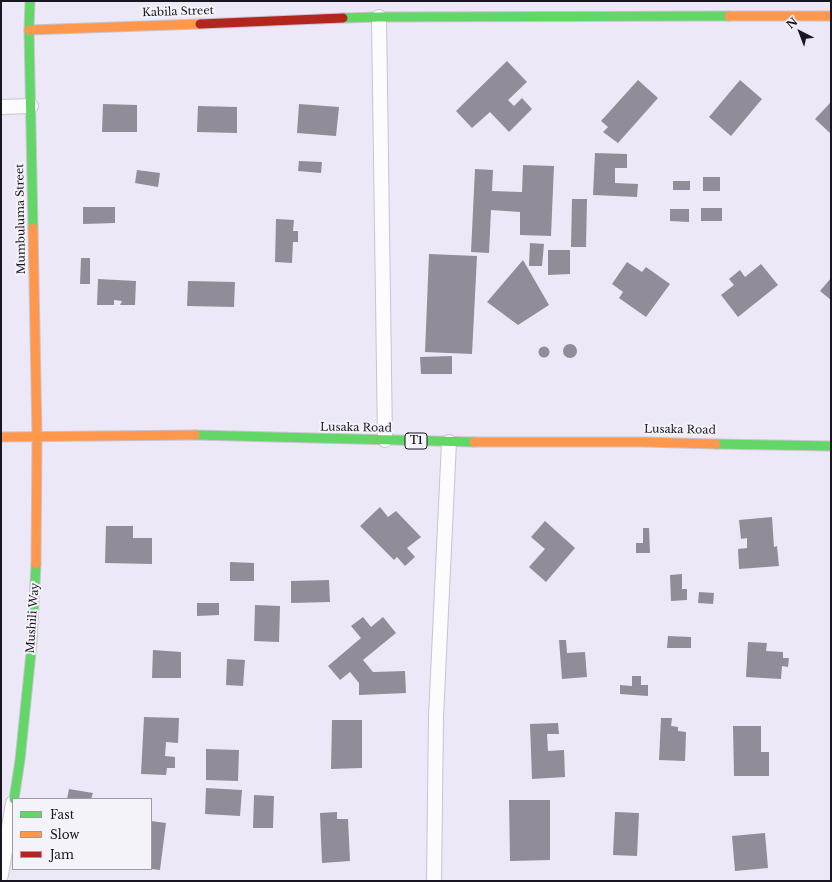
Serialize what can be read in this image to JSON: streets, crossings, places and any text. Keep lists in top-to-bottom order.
{
  "streets": {
    "main road": [
      "Kabila Street",
      "Mumbuluma Street",
      "Lusaka Road",
      "T1",
      "Mushili Way"
    ]
  },
  "crossings": [
    ["Kabila Street", "Mumbuluma Street"],
    ["Mumbuluma Street", "Lusaka Road"],
    ["Mumbuluma Street", "Mushili Way"],
    ["Lusaka Road", "Mushili Way"]
  ],
  "legend": ["Fast", "Slow", "Jam"],
  "north": "top left"
}
